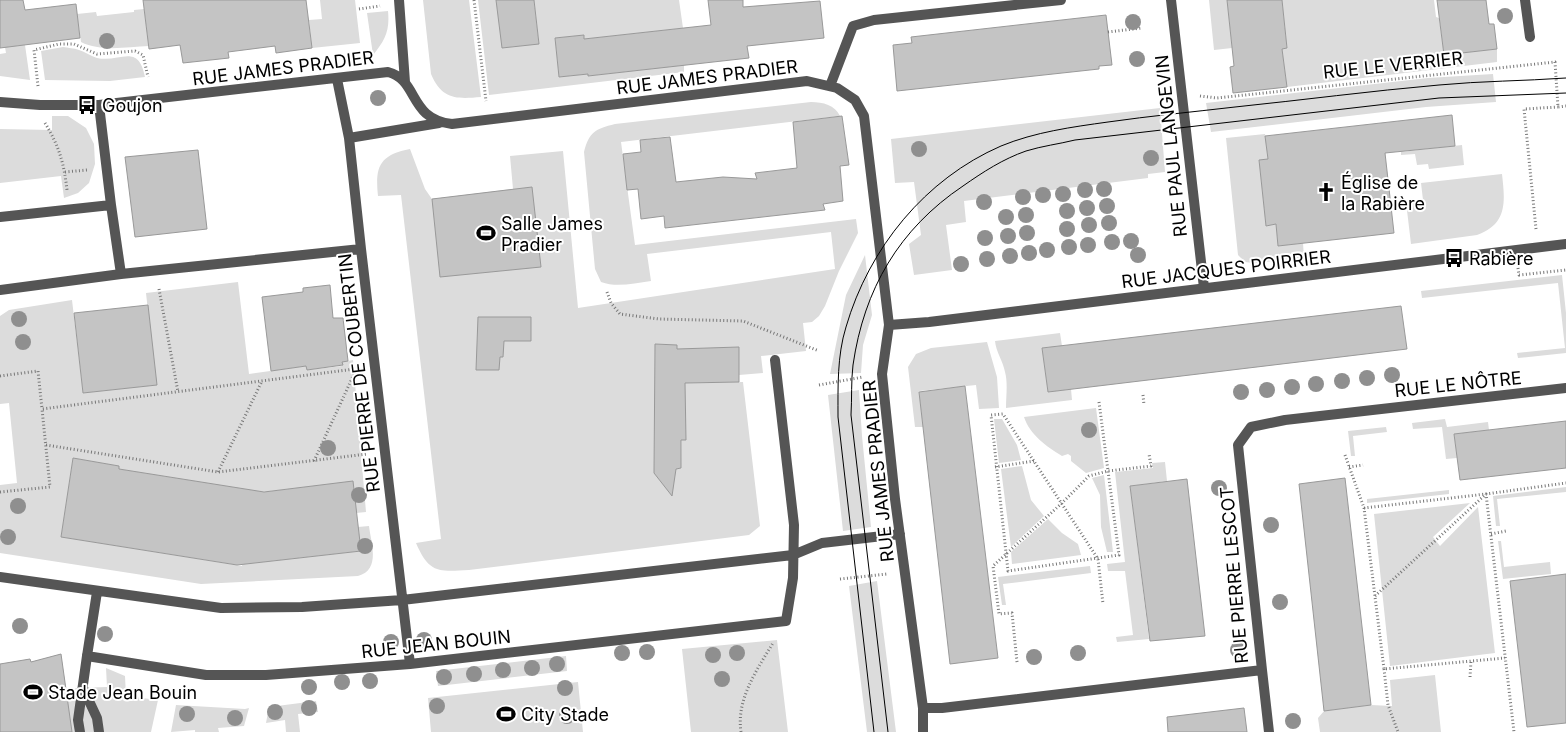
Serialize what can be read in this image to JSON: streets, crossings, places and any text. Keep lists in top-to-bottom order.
{
  "streets": {
    "street": [
      "RUE JAMES PRADIER",
      "RUE PAUL LANGEVIN",
      "RUE JACQUES POIRRIER",
      "RUE PIERRE DE COUBERTIN",
      "RUE LE NÔTRE",
      "RUE PIERRE LESCOT",
      "RUE JEAN BOUIN"
    ],
    "path": ["RUE LE VERRIER"]
  },
  "crossings": [
    ["RUE LE VERRIER", "RUE PAUL LANGEVIN"],
    ["RUE JAMES PRADIER", "RUE JACQUES POIRRIER"],
    ["RUE JAMES PRADIER", "RUE PIERRE DE COUBERTIN"],
    ["RUE JAMES PRADIER", "RUE PIERRE LESCOT"],
    ["RUE PAUL LANGEVIN", "RUE JACQUES POIRRIER"],
    ["RUE PIERRE DE COUBERTIN", "RUE JEAN BOUIN"],
    ["RUE LE NÔTRE", "RUE PIERRE LESCOT"]
  ],
  "places": {
    "bus stop": ["Goujon", "Rabière"],
    "church": ["Église de la Rabière"],
    "sports": ["Salle James Pradier", "Stade Jean Bouin", "City Stade"]
  }
}
